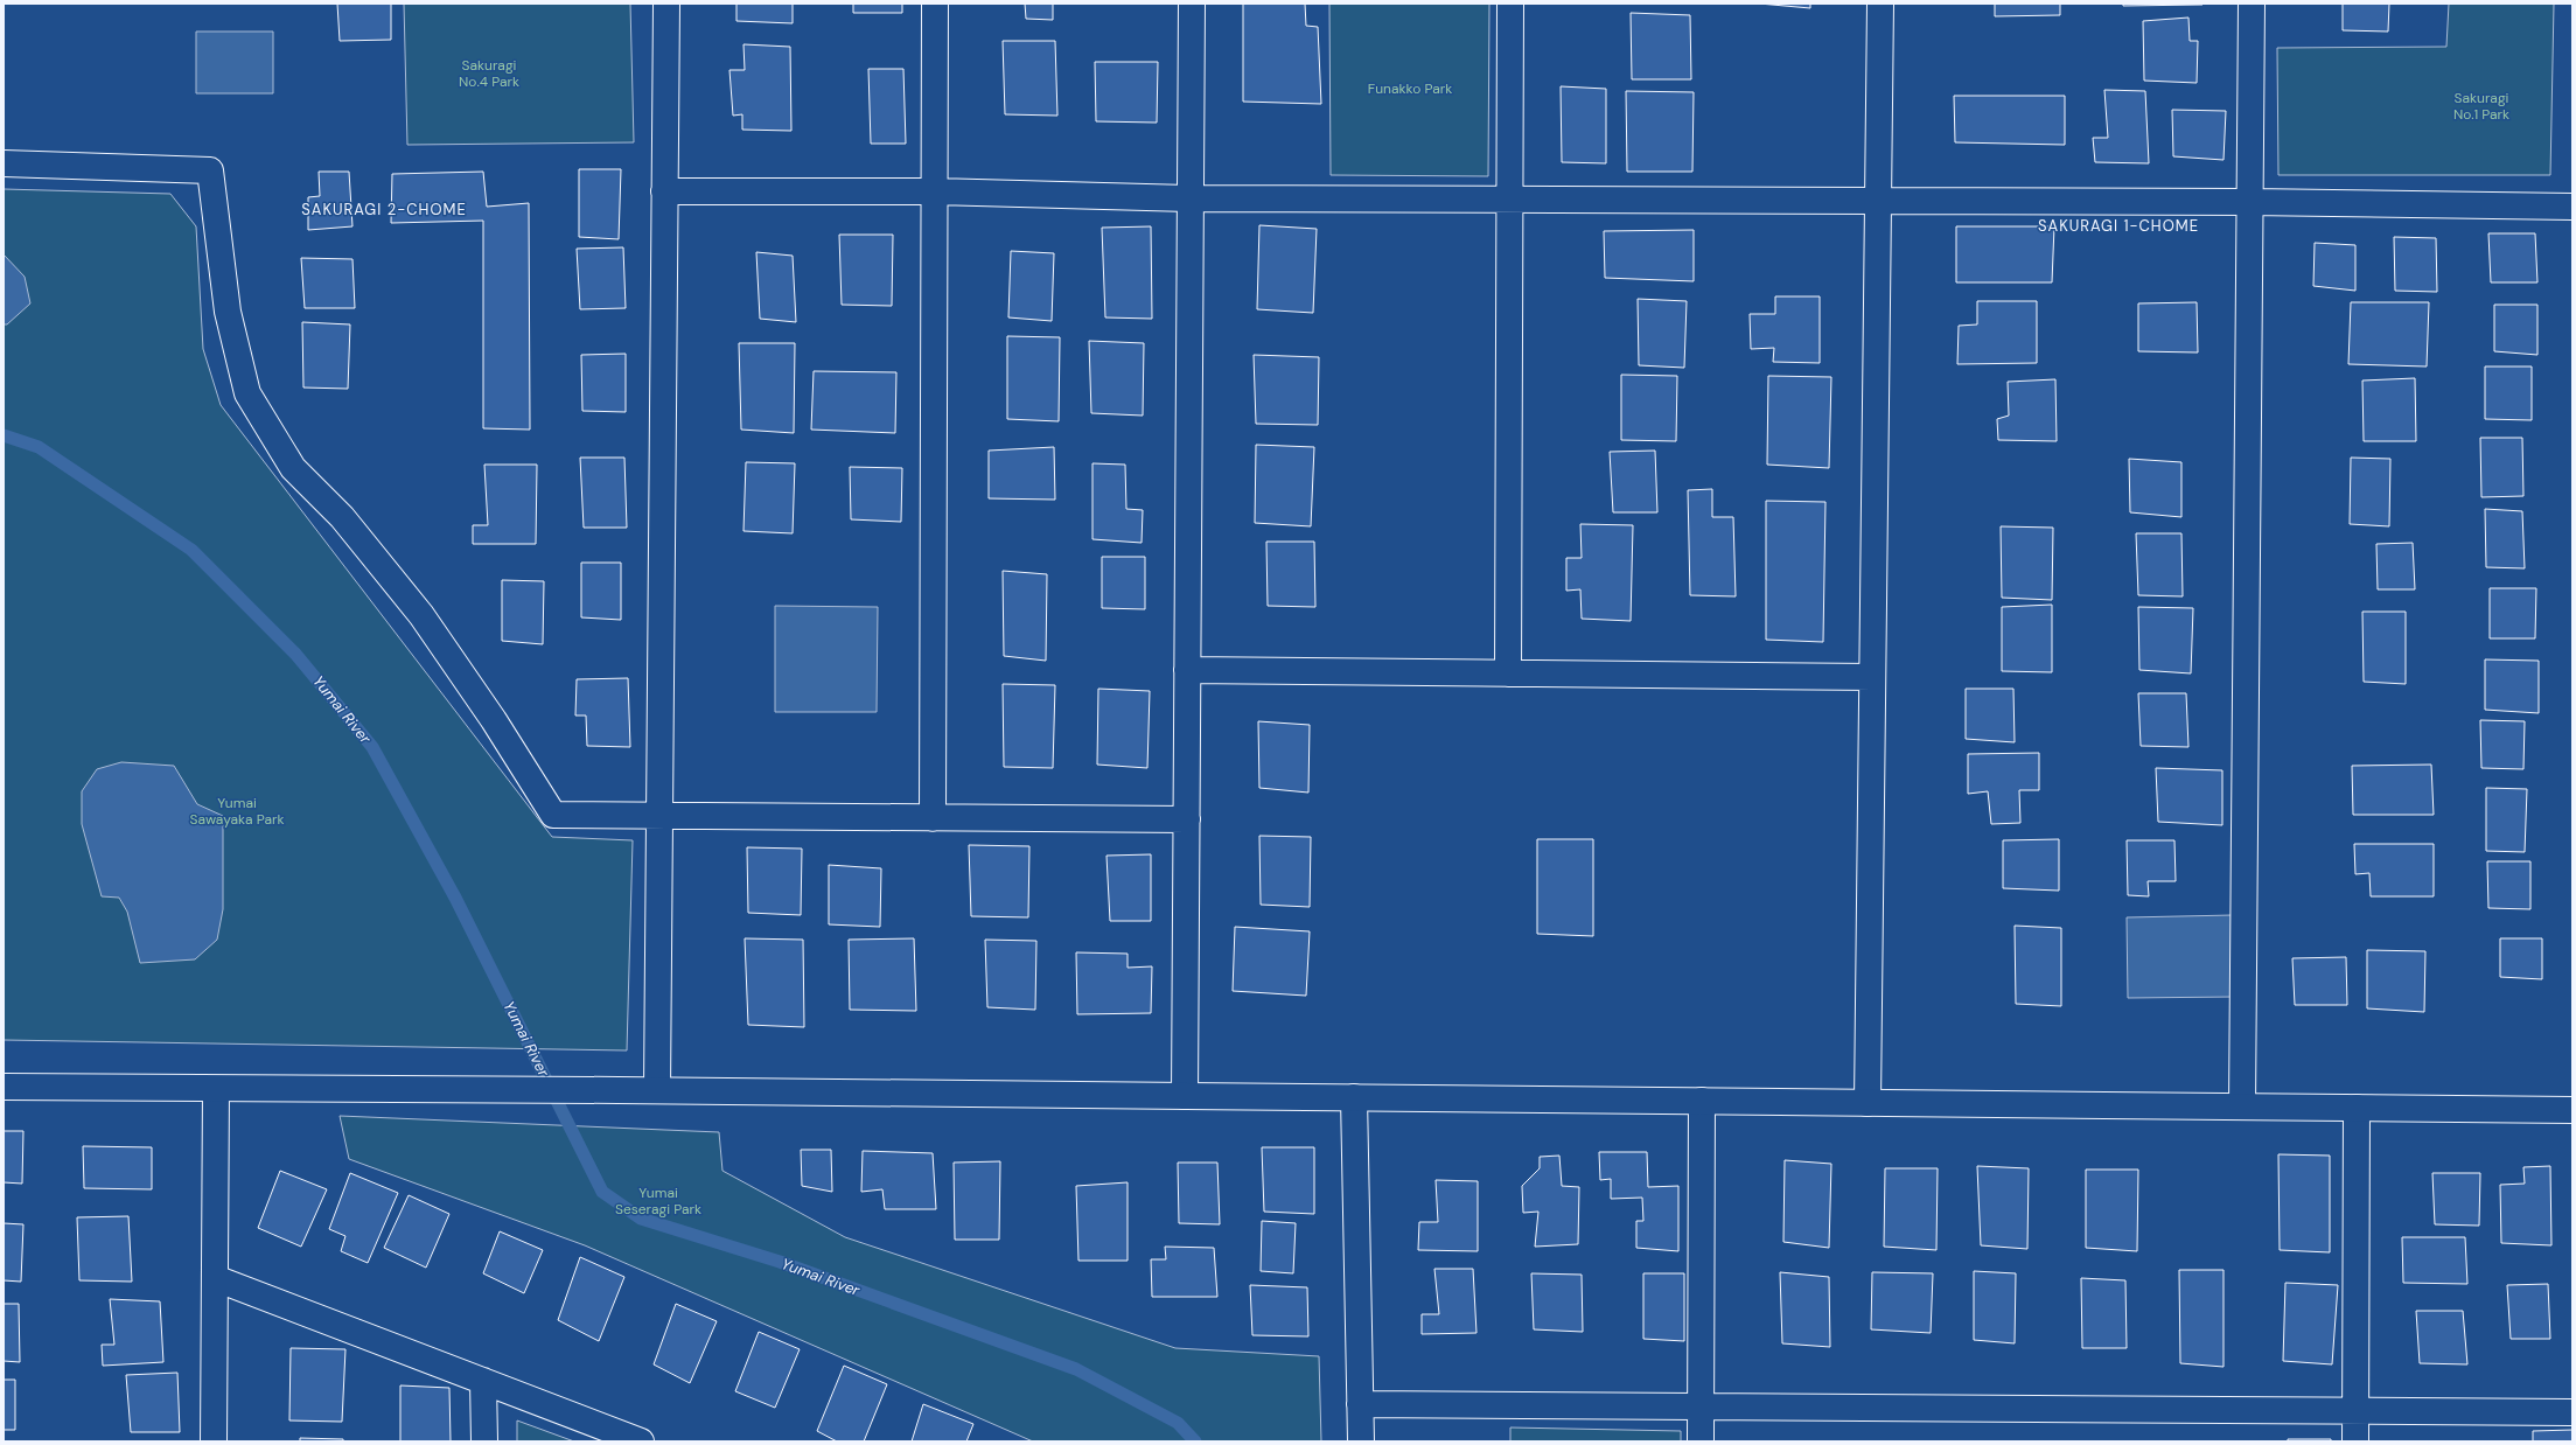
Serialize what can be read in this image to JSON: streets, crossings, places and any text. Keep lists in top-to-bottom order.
{
  "districts": ["SAKURAGI 2-CHOME", "SAKURAGI 1-CHOME"],
  "water": ["Yumai River"],
  "parks": [
    "Sakuragi No.4 Park",
    "Funakko Park",
    "Sakuragi No.1 Park",
    "Yumai Sawayaka Park",
    "Yumai Seseragi Park"
  ]
}
